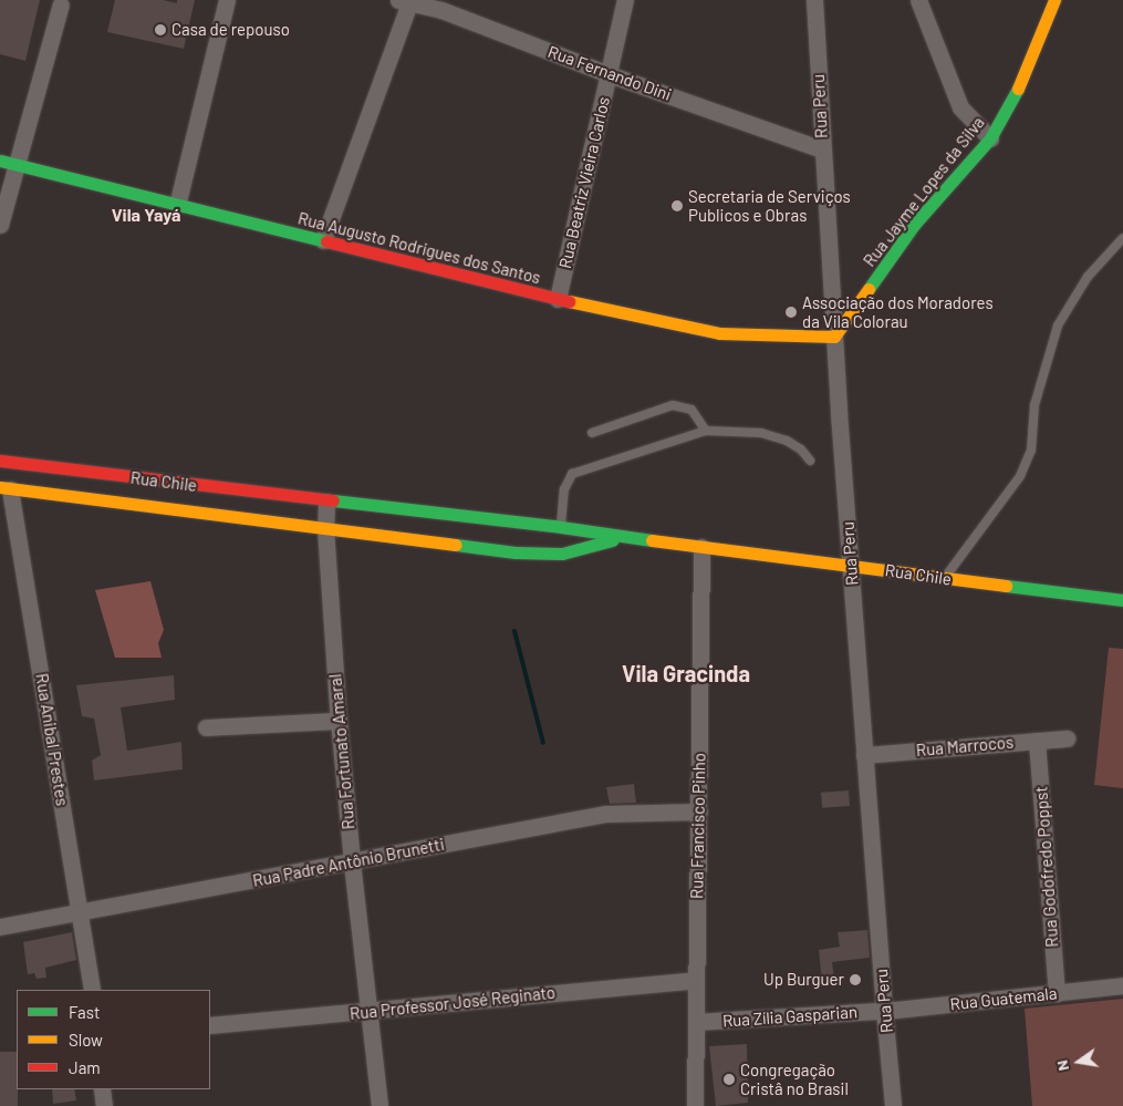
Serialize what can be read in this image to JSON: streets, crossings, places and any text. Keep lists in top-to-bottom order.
{
  "streets": {
    "main road": ["Rua Jayme Lopes da Silva", "Rua Augusto Rodrigues dos Santos", "Rua Chile"],
    "street": [
      "Rua Fernando Dini",
      "Rua Peru",
      "Rua Beatriz Vieira Carlos",
      "Rua Anibal Prestes",
      "Rua Marrocos",
      "Rua Fortunato Amaral",
      "Rua Francisco Pinho",
      "Rua Padre Antônio Brunetti",
      "Rua Godofredo Poppst",
      "Rua Guatemala",
      "Rua Professor José Reginato",
      "Rua Zília Gasparian"
    ]
  },
  "crossings": [
    ["Rua Fernando Dini", "Rua Peru"],
    ["Rua Fernando Dini", "Rua Beatriz Vieira Carlos"],
    ["Rua Peru", "Rua Jayme Lopes da Silva"],
    ["Rua Peru", "Rua Augusto Rodrigues dos Santos"],
    ["Rua Peru", "Rua Chile"],
    ["Rua Peru", "Rua Marrocos"],
    ["Rua Peru", "Rua Guatemala"],
    ["Rua Peru", "Rua Zília Gasparian"],
    ["Rua Beatriz Vieira Carlos", "Rua Augusto Rodrigues dos Santos"],
    ["Rua Jayme Lopes da Silva", "Rua Augusto Rodrigues dos Santos"],
    ["Rua Chile", "Rua Anibal Prestes"],
    ["Rua Chile", "Rua Fortunato Amaral"],
    ["Rua Chile", "Rua Francisco Pinho"],
    ["Rua Anibal Prestes", "Rua Padre Antônio Brunetti"],
    ["Rua Marrocos", "Rua Godofredo Poppst"],
    ["Rua Fortunato Amaral", "Rua Padre Antônio Brunetti"],
    ["Rua Fortunato Amaral", "Rua Professor José Reginato"],
    ["Rua Francisco Pinho", "Rua Padre Antônio Brunetti"],
    ["Rua Francisco Pinho", "Rua Professor José Reginato"],
    ["Rua Francisco Pinho", "Rua Zília Gasparian"],
    ["Rua Godofredo Poppst", "Rua Guatemala"],
    ["Rua Guatemala", "Rua Zília Gasparian"]
  ],
  "districts": ["Vila Yayá", "Vila Gracinda"],
  "places": [
    "Casa de repouso",
    "Secretaria de Serviços Publicos e Obras",
    "Associação dos Moradores da Vila Colorau",
    "Up Burguer",
    "Congregação Cristâ no Brasil"
  ],
  "legend": ["Fast", "Slow", "Jam"],
  "north": "left"
}
